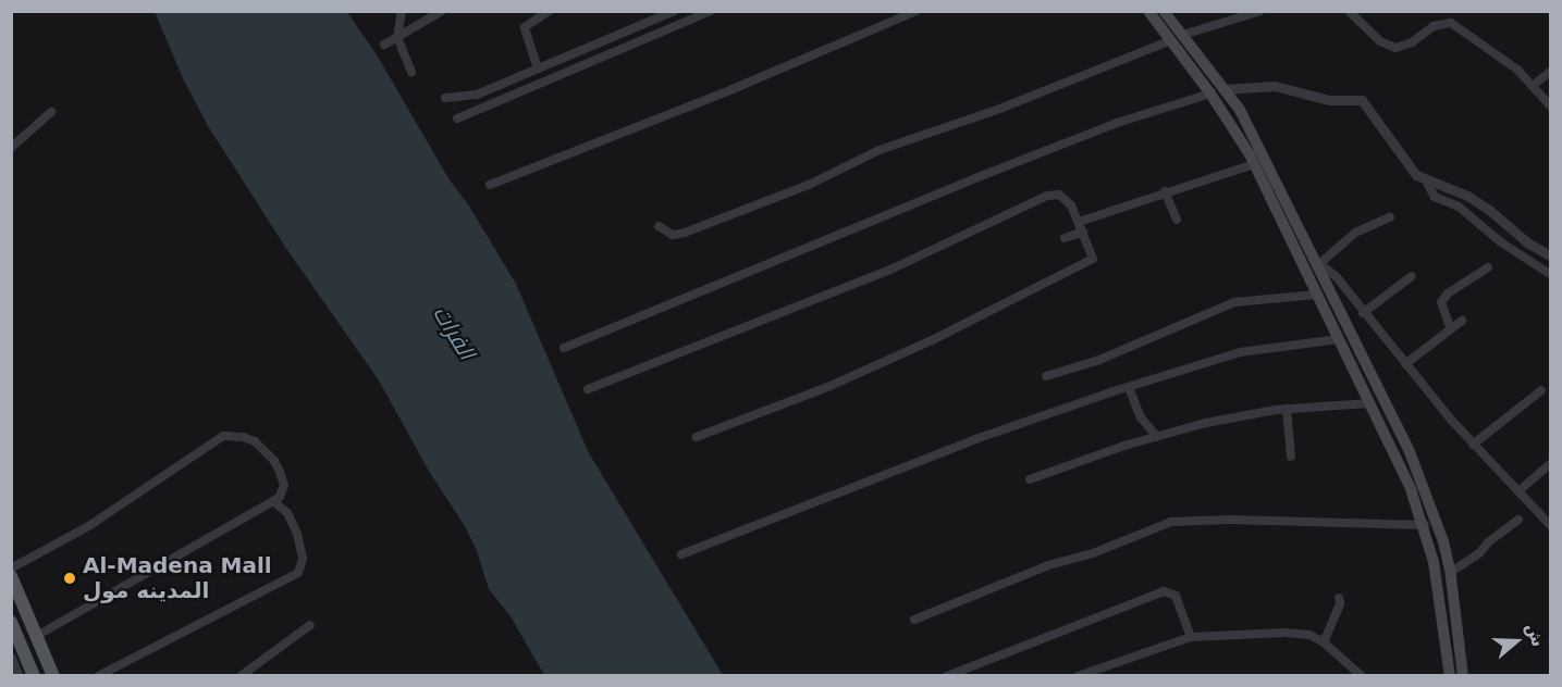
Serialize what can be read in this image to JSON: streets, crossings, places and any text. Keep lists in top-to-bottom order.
{
  "water": ["الفرات"],
  "places": ["Al-Madena Mall المدينه مول"],
  "north": "right"
}
